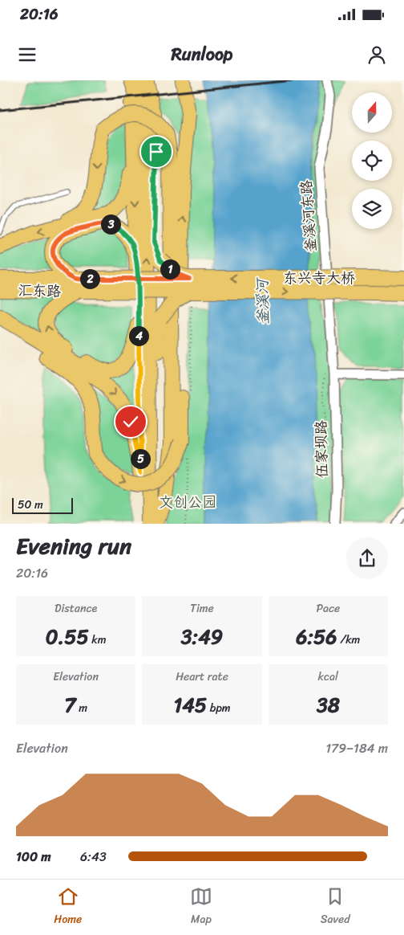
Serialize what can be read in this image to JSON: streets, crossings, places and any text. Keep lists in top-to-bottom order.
{
  "streets": {
    "main road": ["东兴寺大桥", "汇东路"],
    "street": ["釜溪河东路", "伍家坝路"]
  },
  "crossings": [
    ["釜溪河东路", "伍家坝路"],
    ["东兴寺大桥", "汇东路"]
  ],
  "water": ["釜溪河"],
  "parks": ["文创公园"],
  "scale_bar": "50 m",
  "north": "top",
  "page": {
    "status": "20:16",
    "header": "Runloop",
    "pins": [
      "3",
      "1",
      "2",
      "4",
      "5"
    ],
    "scale": "50 m",
    "heading": ["Evening run", "20:16"],
    "stats": [
      ["Distance", "0.55 km"],
      ["Time", "3:49"],
      ["Pace", "6:56 /km"],
      ["Elevation", "7 m"],
      ["Heart rate", "145 bpm"],
      ["kcal", "38"]
    ],
    "chart": ["Elevation", "179–184 m"],
    "list": [
      {
        "name": "100 m",
        "note": "6:43"
      }
    ],
    "tabs": ["Home", "Map", "Saved"]
  }
}
